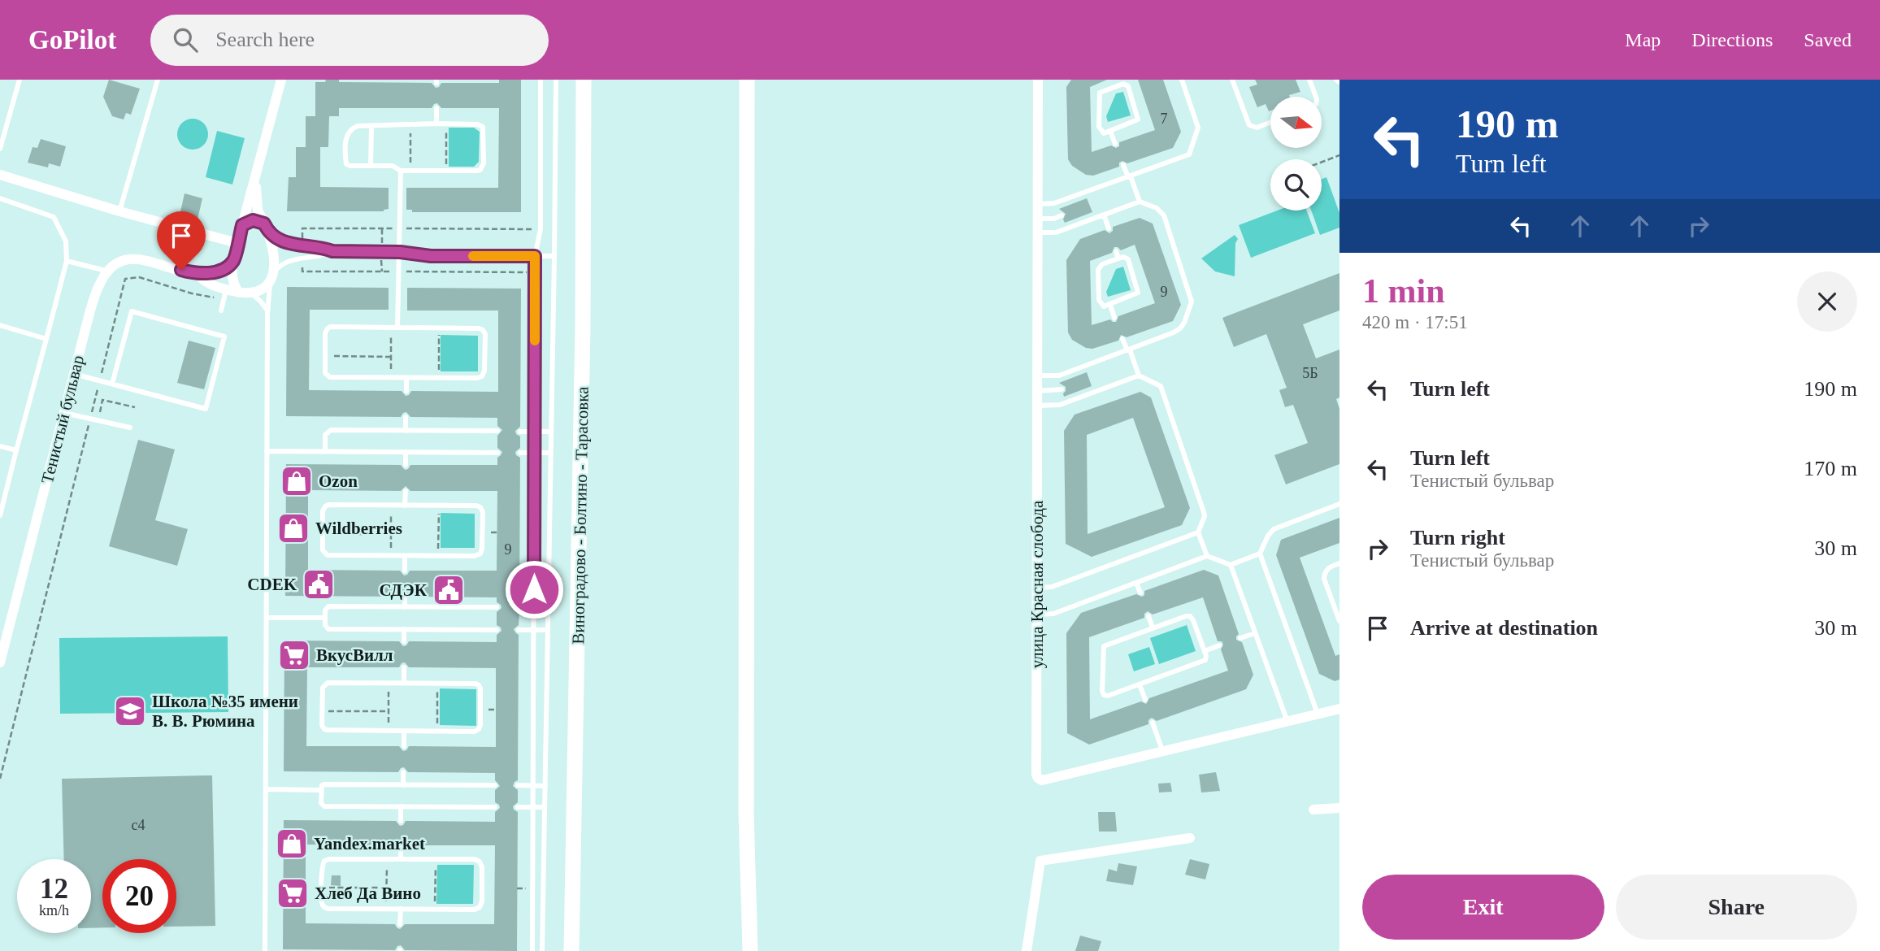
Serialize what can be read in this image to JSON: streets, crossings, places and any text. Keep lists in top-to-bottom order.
{
  "streets": {
    "main road": ["Виноградово - Болтино - Тарасовка"],
    "street": ["Тенистый бульвар", "улица Красная слобода"]
  },
  "places": {
    "shop": ["Ozon", "Wildberries", "Yandex.market"],
    "public building": ["CDEK", "СДЭК"],
    "supermarket": ["ВкусВилл", "Хлеб Да Вино"],
    "school or university": ["Школа №35 имени В. В. Рюмина"]
  },
  "house_numbers": [
    "7",
    "9",
    "5Б",
    "9",
    "с4"
  ],
  "north": "right",
  "page": {
    "header": "GoPilot",
    "search": "Search here",
    "nav": ["Map", "Directions", "Saved"],
    "turn": ["190 m", "Turn left"],
    "heading": ["1 min", "420 m · 17:51"],
    "list": [
      {
        "name": "Turn left",
        "value": "190 m"
      },
      {
        "name": "Turn left",
        "note": "Тенистый бульвар",
        "value": "170 m"
      },
      {
        "name": "Turn right",
        "note": "Тенистый бульвар",
        "value": "30 m"
      },
      {
        "name": "Arrive at destination",
        "value": "30 m"
      }
    ],
    "speed": "12 km/h",
    "limit": "20",
    "buttons": ["Exit", "Share"]
  }
}
